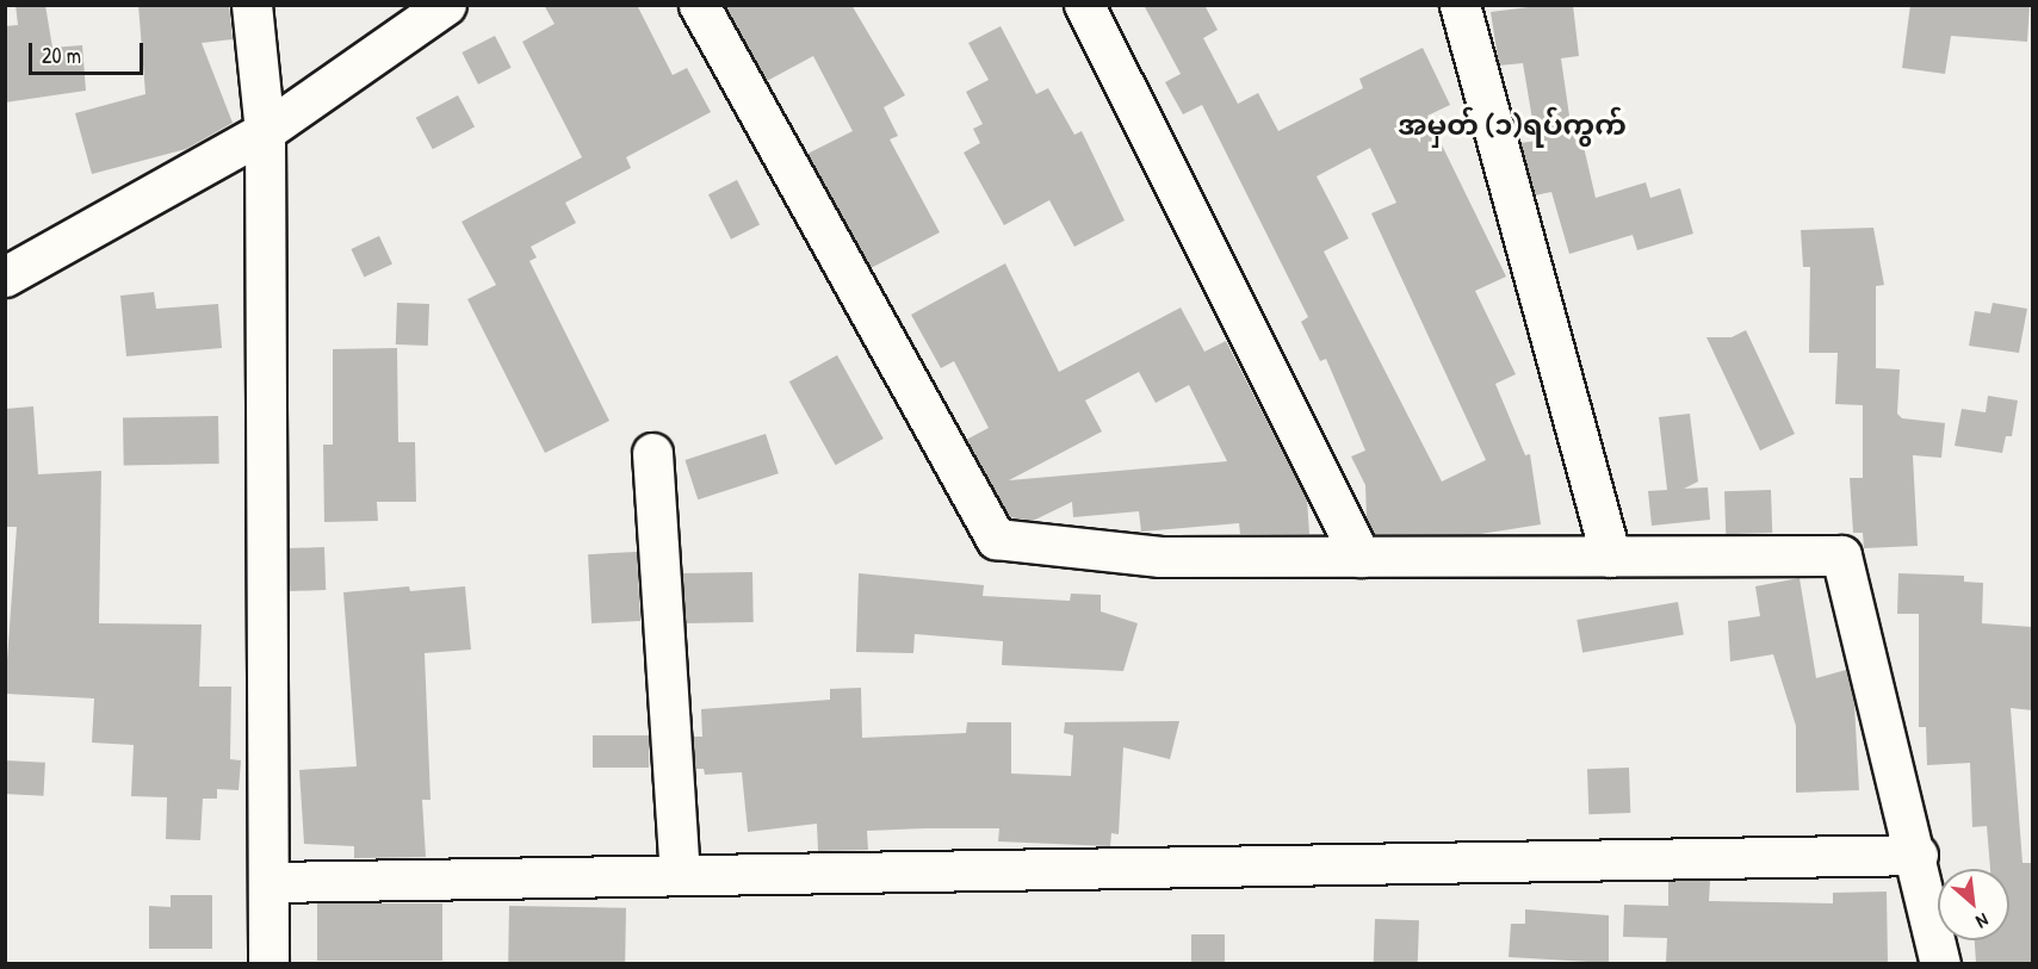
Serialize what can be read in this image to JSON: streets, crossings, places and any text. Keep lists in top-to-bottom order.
{
  "districts": ["အမှတ် (၁)ရပ်ကွက်"],
  "scale_bar": "20 m",
  "north": "bottom right"
}
